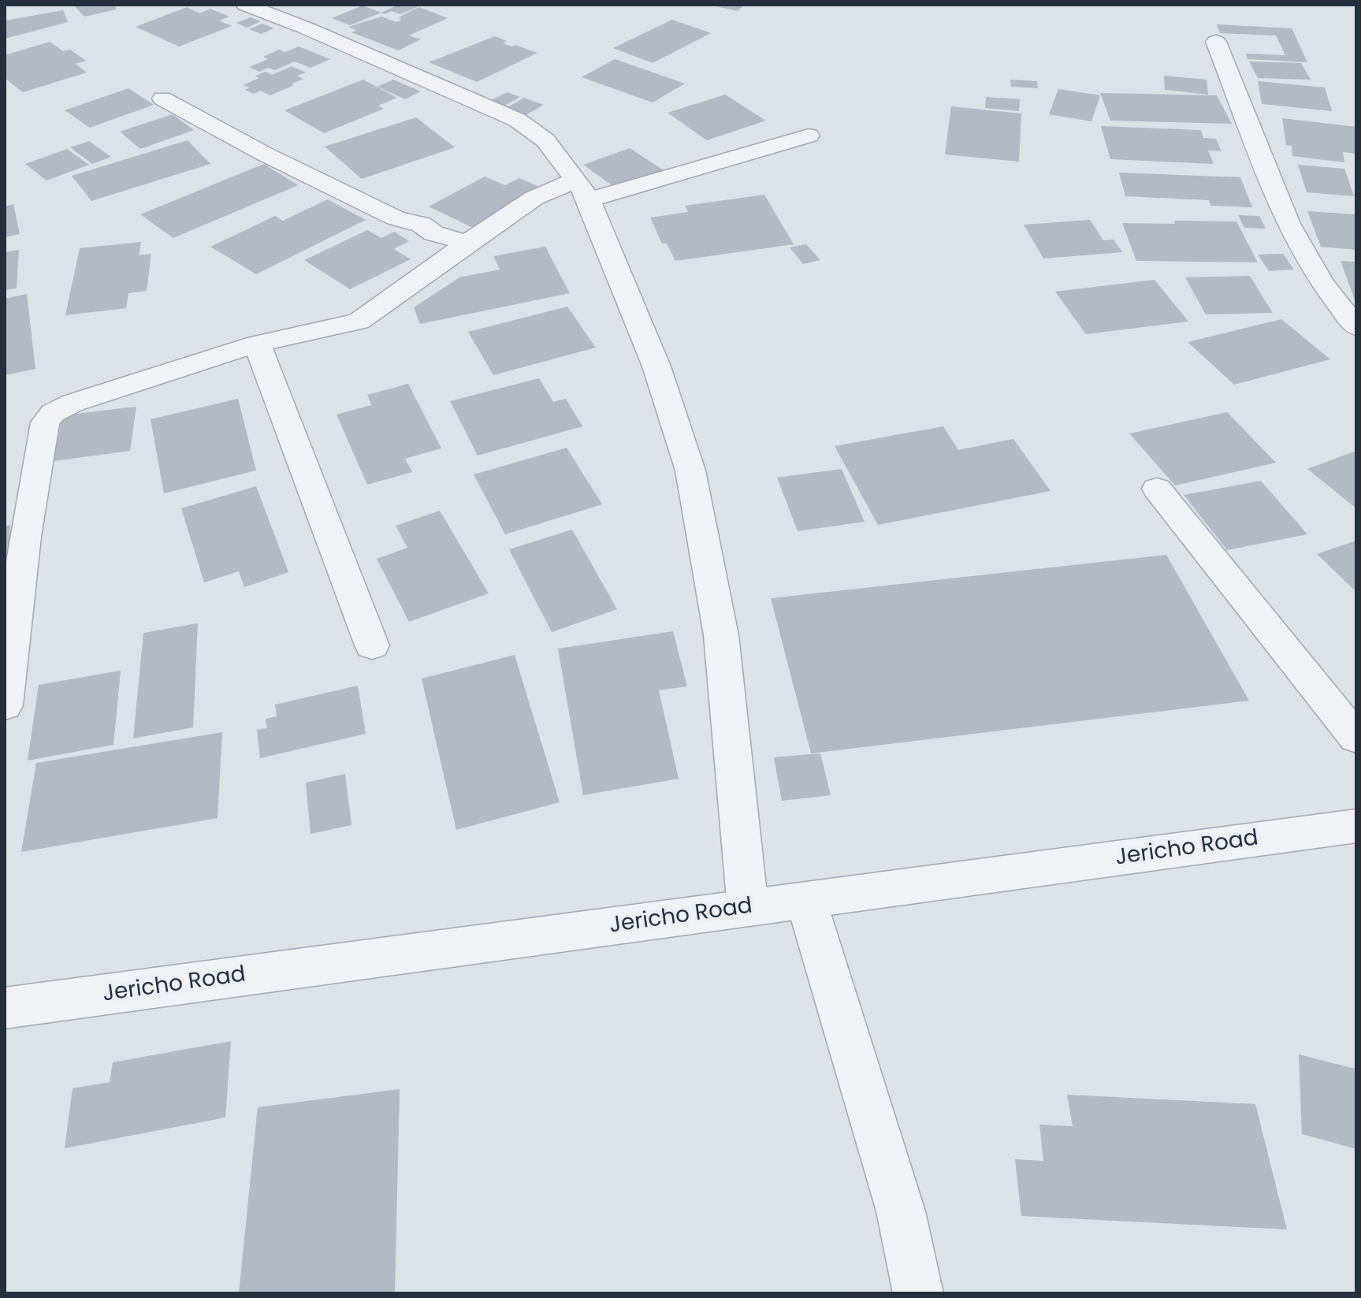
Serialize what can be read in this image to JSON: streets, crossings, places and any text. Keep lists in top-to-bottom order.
{
  "streets": {
    "street": ["Jericho Road"]
  }
}
